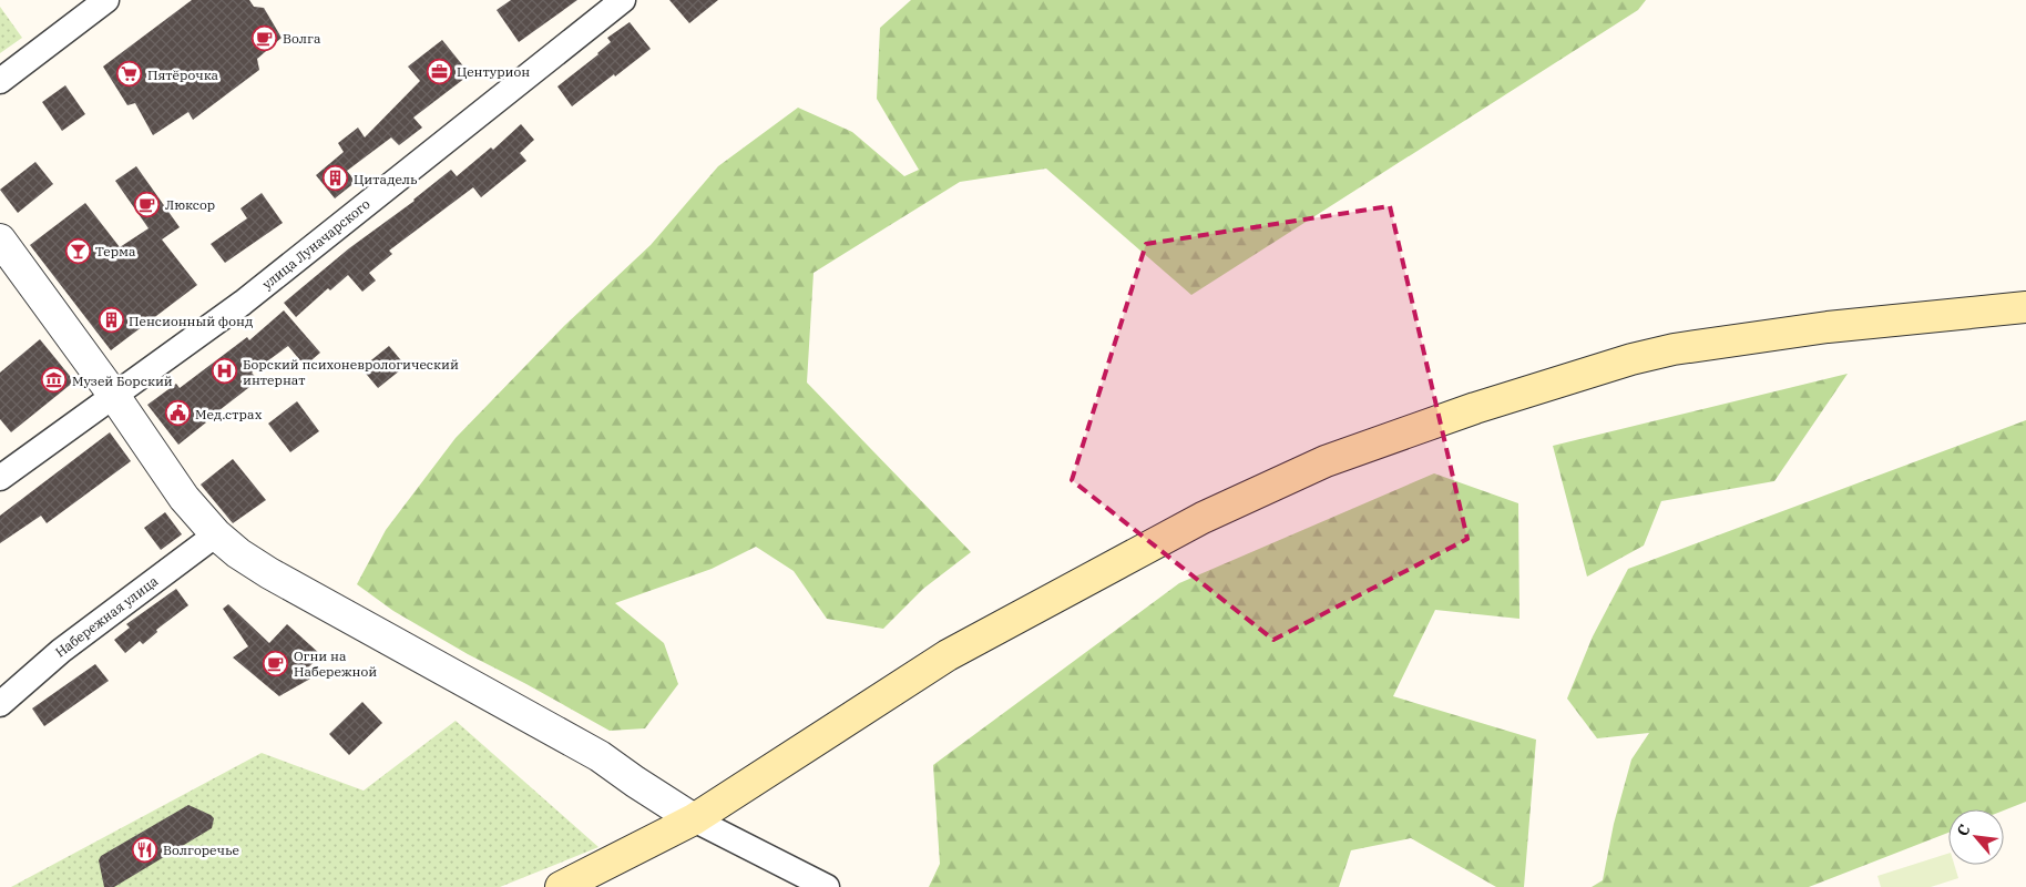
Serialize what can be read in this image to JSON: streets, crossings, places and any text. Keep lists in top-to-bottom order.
{
  "streets": {
    "street": ["улица Луначарского", "Набережная улица"]
  },
  "places": {
    "cafe": ["Волга", "Люксор", "Огни на Набережной"],
    "office": ["Центурион"],
    "supermarket": ["Пятёрочка"],
    "building": ["Цитадель", "Пенсионный фонд"],
    "bar": ["Терма"],
    "hospital": ["Борский психоневрологический интернат"],
    "museum": ["Музей Борский"],
    "public building": ["Мед.страх"],
    "restaurant": ["Волгоречье"]
  },
  "north": "top left"
}
